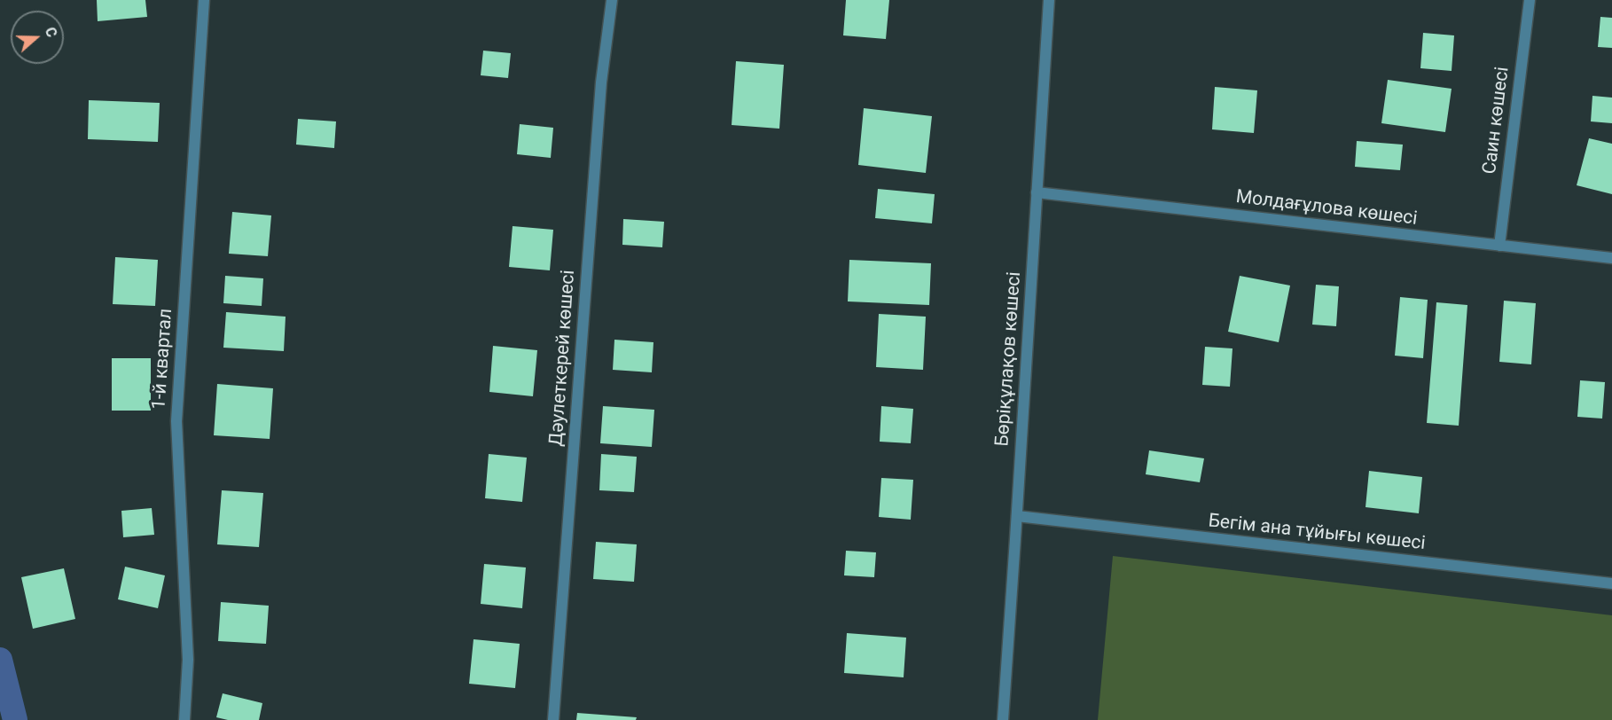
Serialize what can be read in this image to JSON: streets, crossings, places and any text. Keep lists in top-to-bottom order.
{
  "streets": {
    "street": [
      "Саин көшесі",
      "Молдағұлова көшесі",
      "Дәулеткерей көшесі",
      "1-й квартал",
      "Бөріқұлақов көшесі",
      "Бегім ана тұйығы көшесі"
    ]
  },
  "crossings": [
    ["Саин көшесі", "Молдағұлова көшесі"],
    ["Молдағұлова көшесі", "Бөріқұлақов көшесі"],
    ["Бөріқұлақов көшесі", "Бегім ана тұйығы көшесі"]
  ],
  "north": "right"
}
